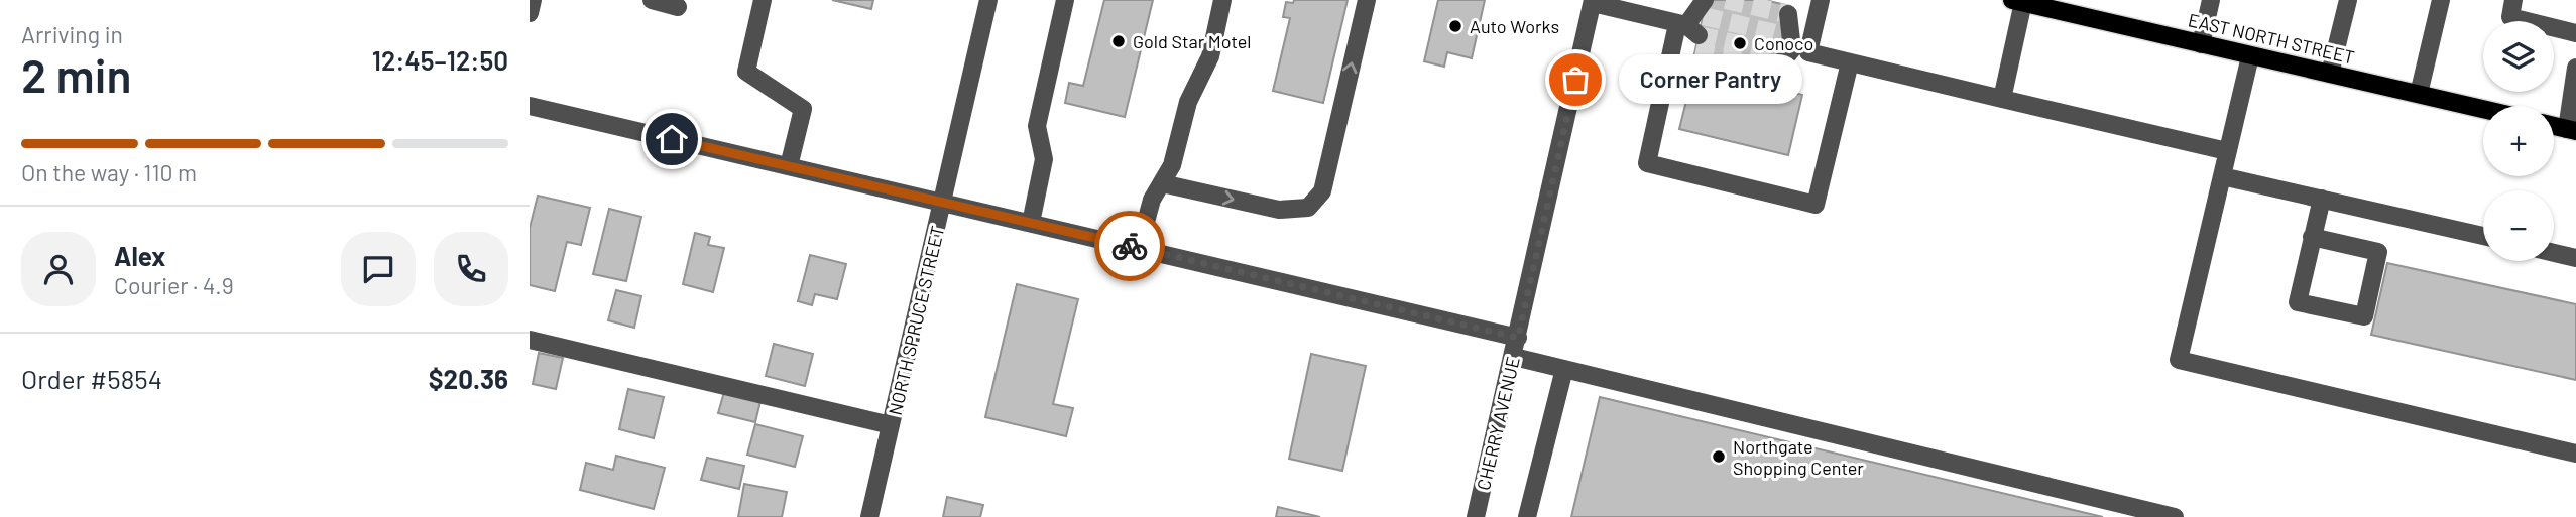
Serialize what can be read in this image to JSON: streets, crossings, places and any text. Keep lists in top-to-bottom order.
{
  "streets": {
    "main road": ["EAST NORTH STREET"],
    "street": ["NORTH SPRUCE STREET", "CHERRY AVENUE"]
  },
  "places": [
    "Auto Works",
    "Gold Star Motel",
    "Conoco",
    "Corner Pantry",
    "Northgate Shopping Center"
  ],
  "page": {
    "heading": ["2 min", "Arriving in", "12:45–12:50"],
    "panel": [
      "Alex",
      "Courier · 4.9",
      "Order #5854",
      "$20.36"
    ],
    "map_buttons": ["+", "−"],
    "bubble": "Corner Pantry",
    "bar": "On the way · 110 m"
  }
}
